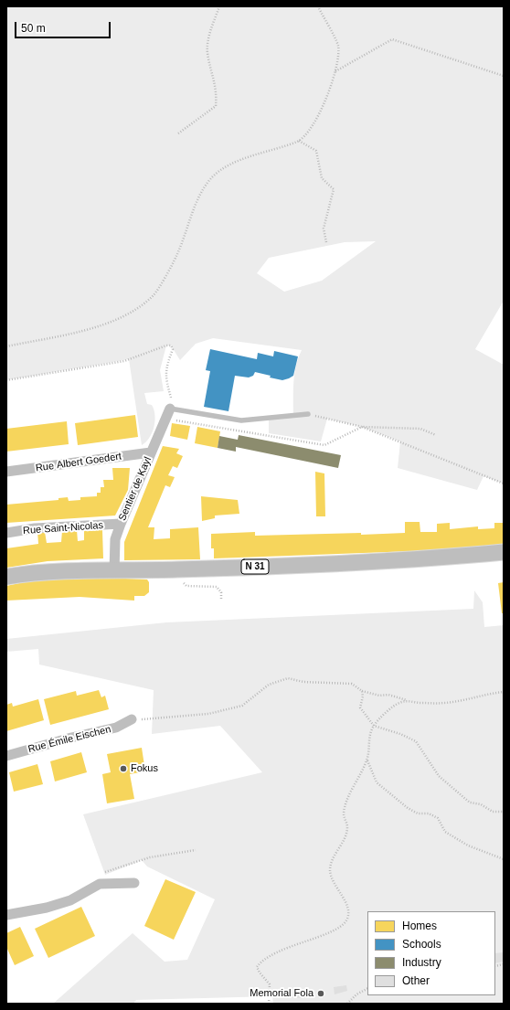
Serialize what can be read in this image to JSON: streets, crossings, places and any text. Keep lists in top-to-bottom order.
{
  "streets": {
    "main road": ["N 31"],
    "street": [
      "Rue Albert Goedert",
      "Sentier de Kayl",
      "Rue Saint-Nicolas",
      "Rue Émile Eischen"
    ]
  },
  "crossings": [
    ["Rue Albert Goedert", "Sentier de Kayl"],
    ["Sentier de Kayl", "Rue Saint-Nicolas"],
    ["Sentier de Kayl", "N 31"]
  ],
  "places": ["Fokus", "Memorial Fola"],
  "legend": [
    "Homes",
    "Schools",
    "Industry",
    "Other"
  ],
  "scale_bar": "50 m"
}
